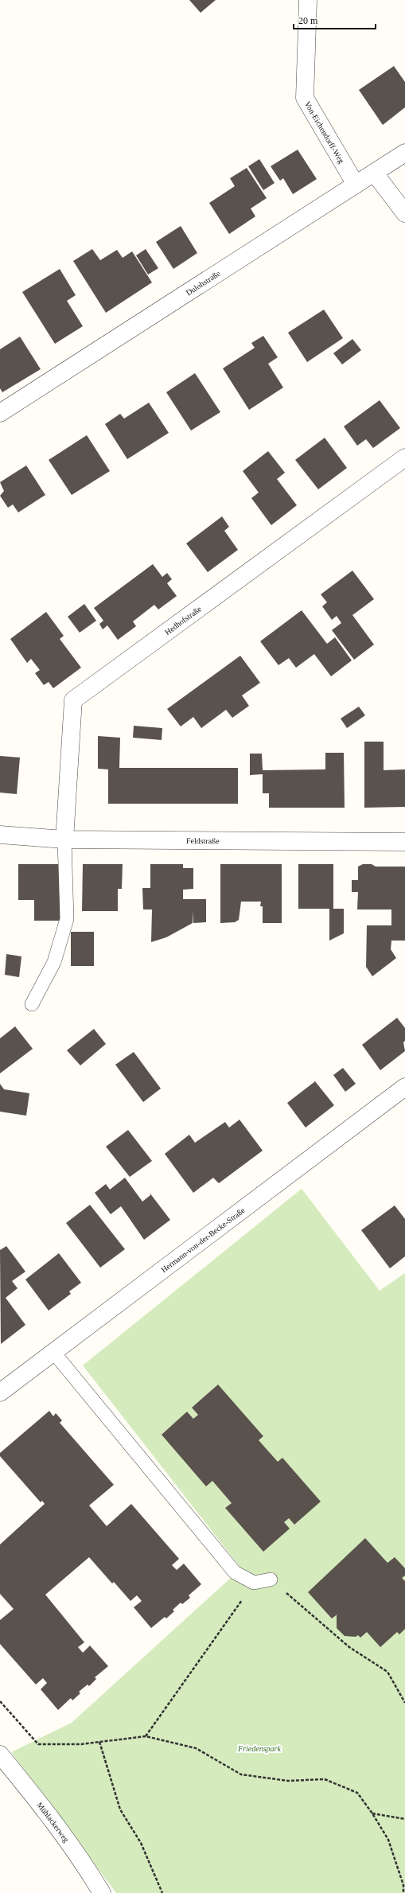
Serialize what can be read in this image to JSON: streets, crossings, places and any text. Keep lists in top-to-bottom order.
{
  "streets": {
    "street": [
      "Von-Eichendorff-Weg",
      "Dulohstraße",
      "Hedhofstraße",
      "Feldstraße",
      "Hermann-von-der-Becke-Straße",
      "Mühlackerweg"
    ]
  },
  "crossings": [
    ["Von-Eichendorff-Weg", "Dulohstraße"],
    ["Hedhofstraße", "Feldstraße"]
  ],
  "parks": ["Friedenspark"],
  "scale_bar": "20 m"
}
